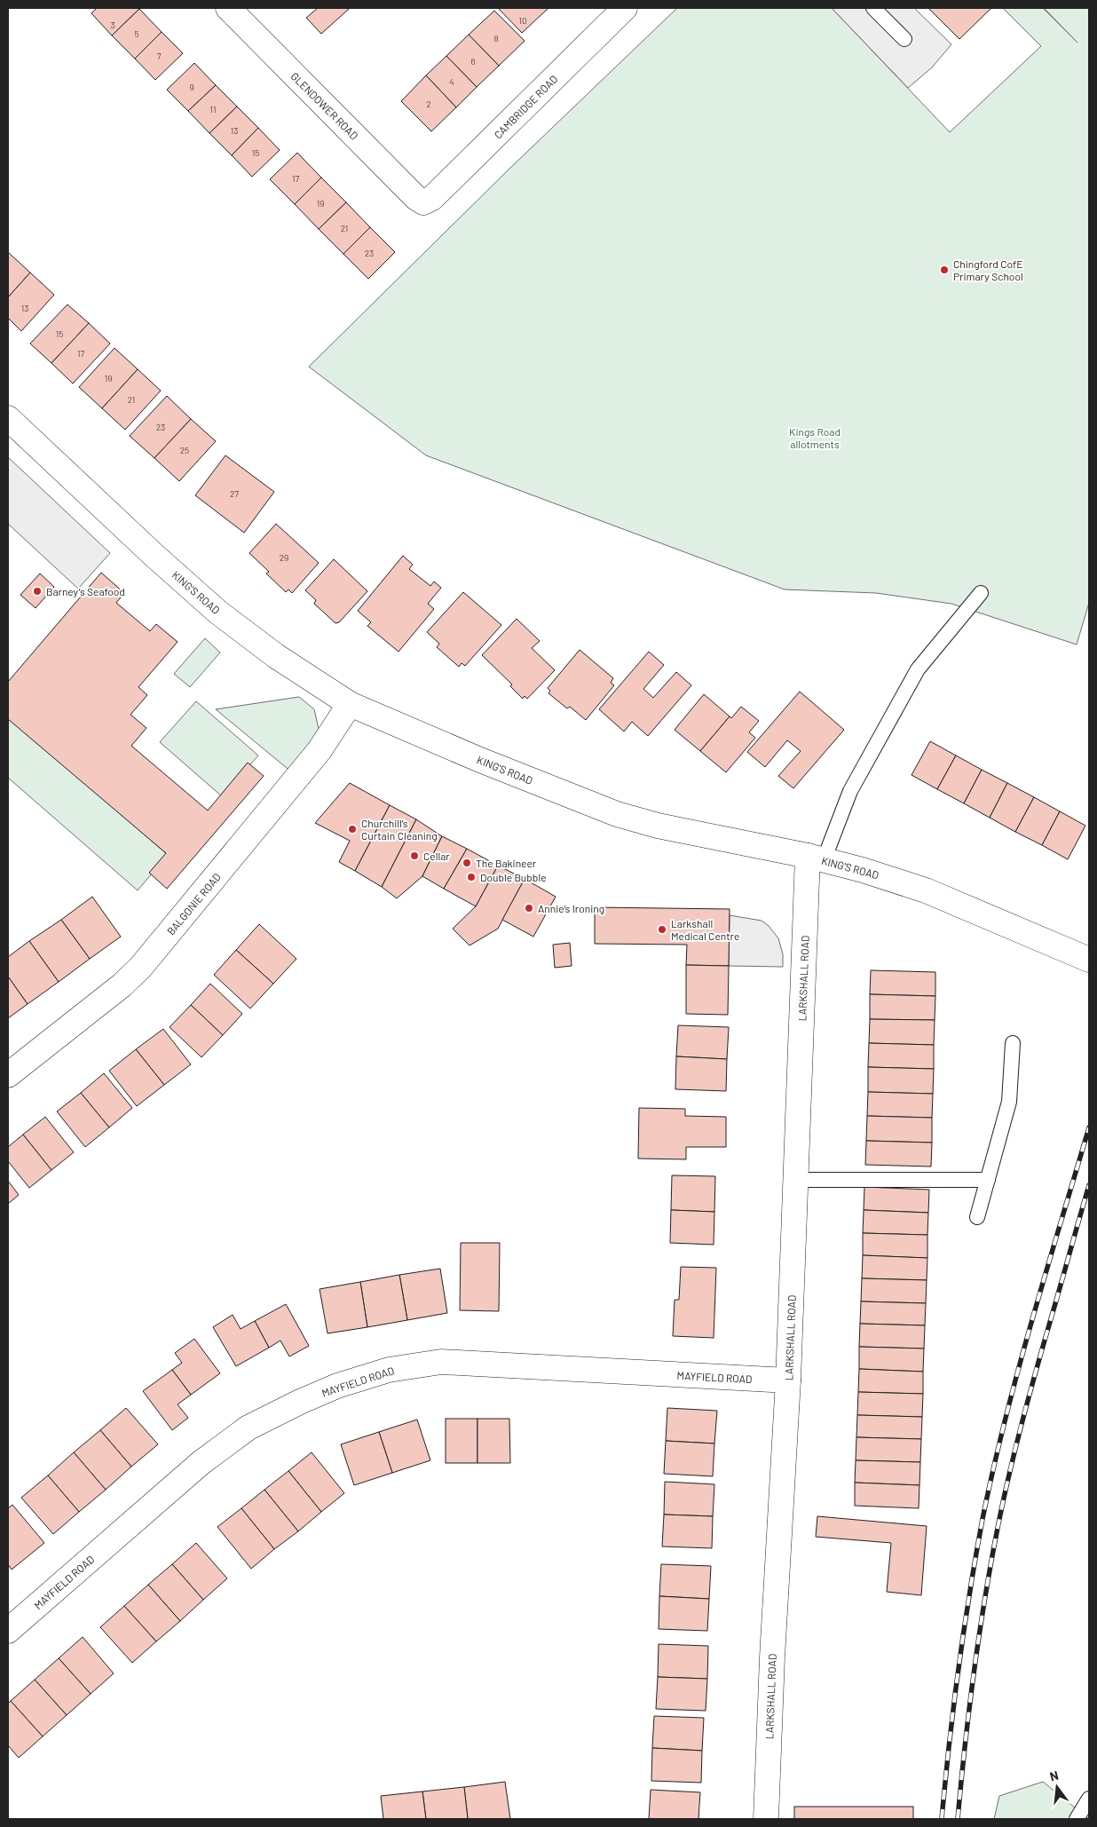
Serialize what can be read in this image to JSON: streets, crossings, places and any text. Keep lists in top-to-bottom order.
{
  "streets": {
    "main road": [
      "GLENDOWER ROAD",
      "CAMBRIDGE ROAD",
      "KING'S ROAD",
      "BALGONIE ROAD",
      "LARKSHALL ROAD",
      "MAYFIELD ROAD"
    ]
  },
  "crossings": [
    ["GLENDOWER ROAD", "CAMBRIDGE ROAD"],
    ["KING'S ROAD", "BALGONIE ROAD"],
    ["KING'S ROAD", "LARKSHALL ROAD"],
    ["LARKSHALL ROAD", "MAYFIELD ROAD"]
  ],
  "parks": ["Kings Road allotments"],
  "places": [
    "Chingford CofE Primary School",
    "Barney’s Seafood",
    "Churchill’s Curtain Cleaning",
    "Cellar",
    "The Bakineer",
    "Double Bubble",
    "Annie’s Ironing",
    "Larkshall Medical Centre"
  ],
  "house_numbers": [
    "10",
    "3",
    "5",
    "8",
    "7",
    "6",
    "4",
    "9",
    "2",
    "11",
    "13",
    "15",
    "17",
    "19",
    "21",
    "23",
    "13",
    "15",
    "17",
    "19",
    "21",
    "23",
    "25",
    "27",
    "29"
  ],
  "north": "top"
}
